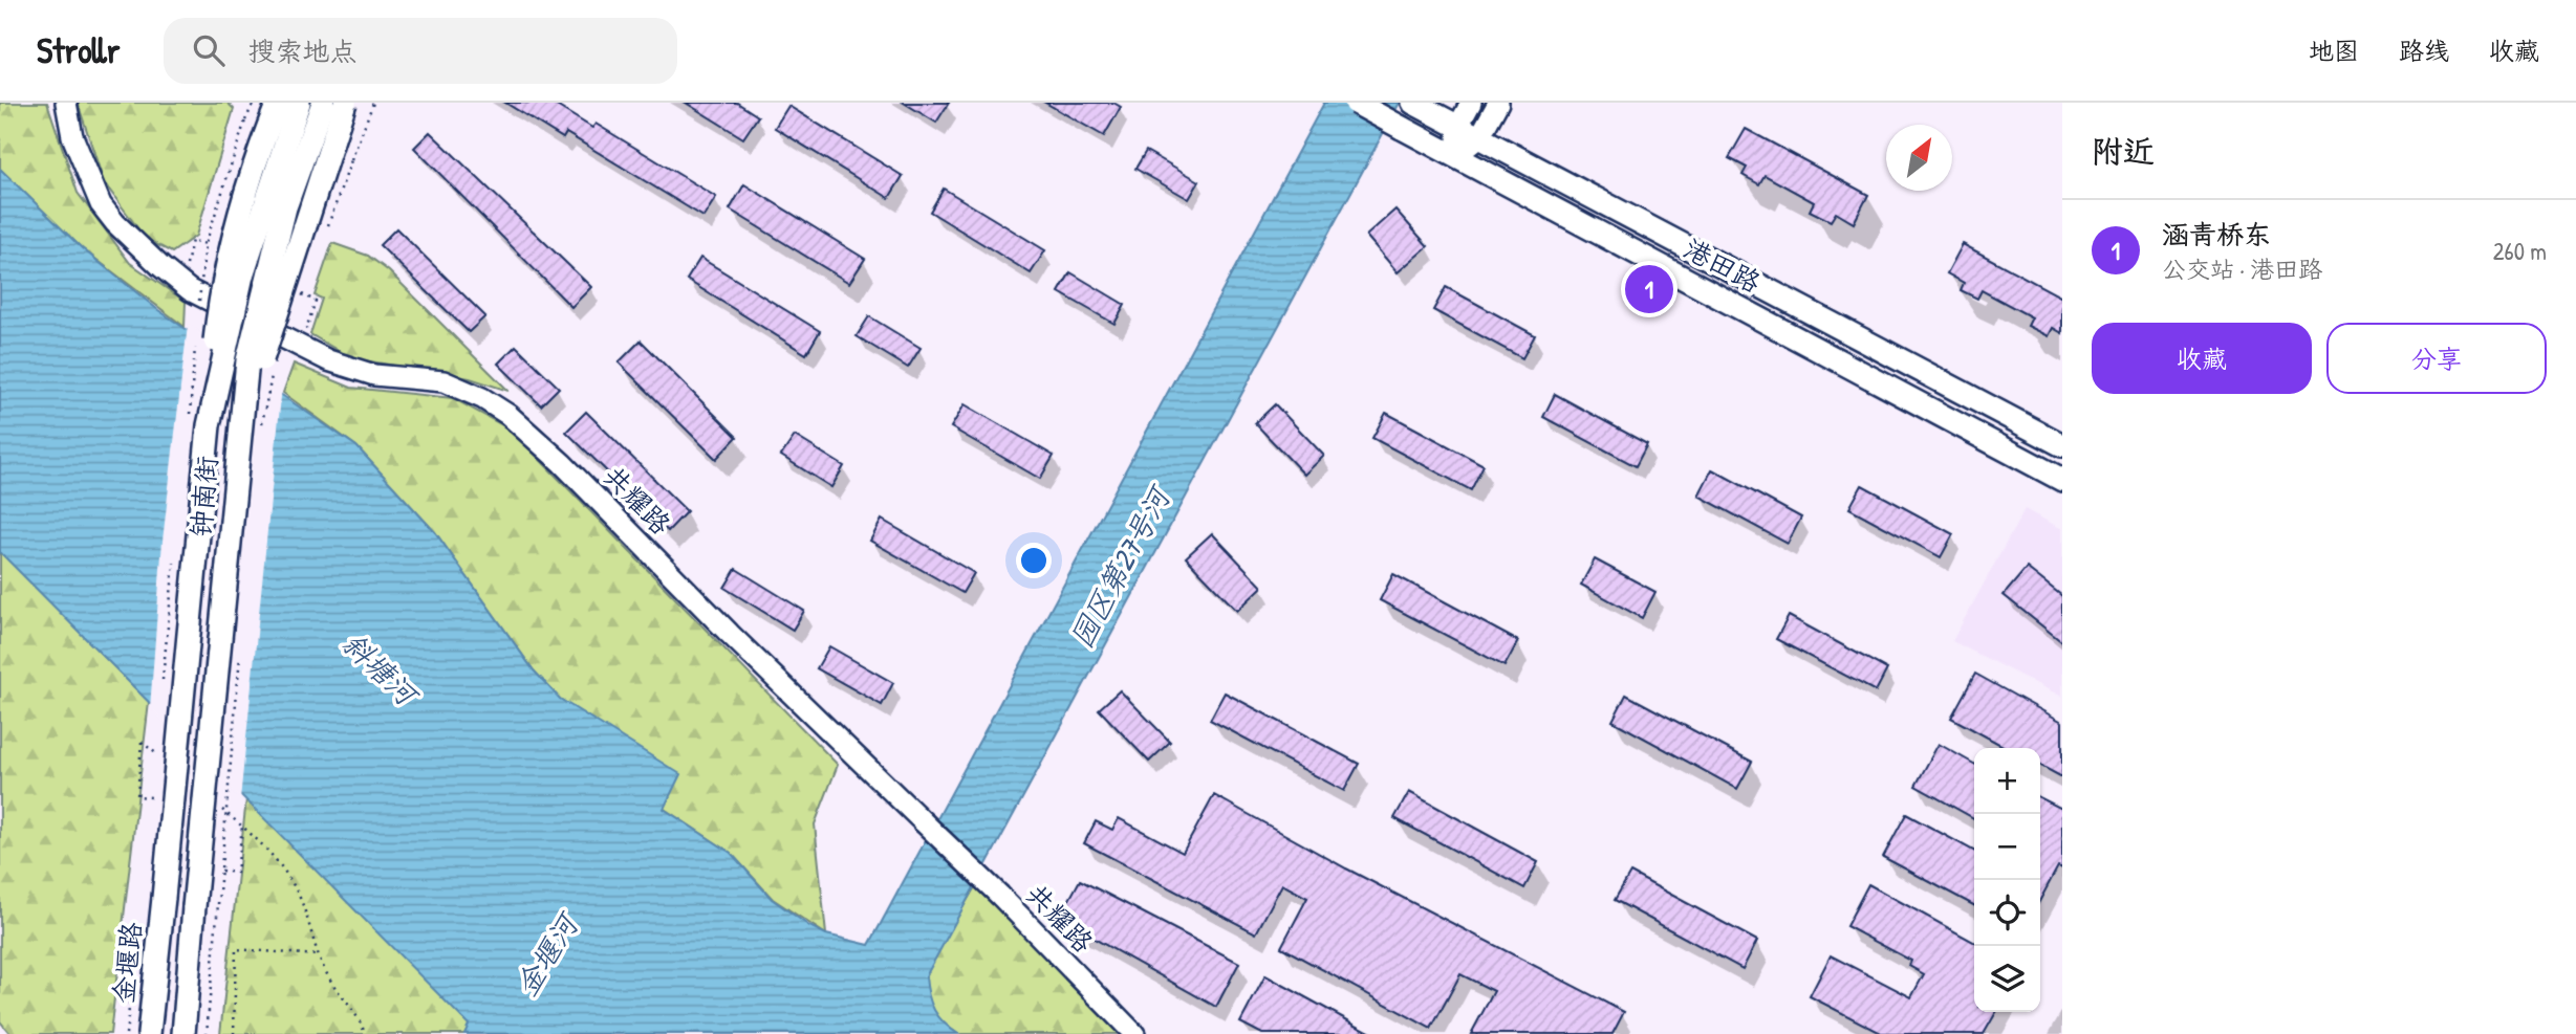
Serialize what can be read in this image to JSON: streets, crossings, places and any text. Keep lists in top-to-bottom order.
{
  "streets": {
    "main road": ["港田路", "钟南街", "金堰路"],
    "street": ["共耀路"]
  },
  "crossings": [
    ["钟南街", "金堰路"]
  ],
  "water": ["园区第27号河", "斜塘河", "金堰河"],
  "north": "top right",
  "page": {
    "header": "Strollr",
    "search": "搜索地点",
    "nav": ["地图", "路线", "收藏"],
    "heading": "附近",
    "list": [
      {
        "mark": "1",
        "name": "涵青桥东",
        "note": "公交站 · 港田路",
        "value": "260 m"
      }
    ],
    "pins": "1",
    "buttons": ["收藏", "分享"],
    "map_buttons": ["+", "−"]
  }
}
